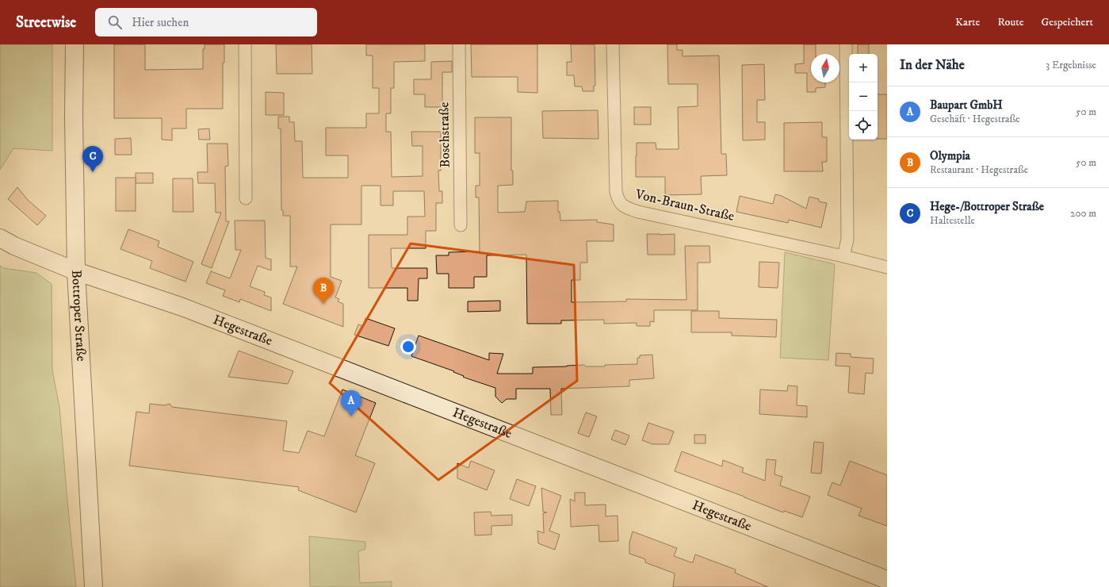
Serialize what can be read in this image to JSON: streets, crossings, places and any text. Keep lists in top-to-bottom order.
{
  "streets": {
    "street": [
      "Boschstraße",
      "Von-Braun-Straße",
      "Bottroper Straße",
      "Hegestraße"
    ]
  },
  "crossings": [
    ["Bottroper Straße", "Hegestraße"]
  ],
  "north": "top",
  "page": {
    "header": "Streetwise",
    "search": "Hier suchen",
    "nav": ["Karte", "Route", "Gespeichert"],
    "heading": ["In der Nähe", "3 Ergebnisse"],
    "map_buttons": ["+", "−"],
    "list": [
      {
        "mark": "A",
        "name": "Baupart GmbH",
        "note": "Geschäft · Hegestraße",
        "value": "50 m"
      },
      {
        "mark": "B",
        "name": "Olympia",
        "note": "Restaurant · Hegestraße",
        "value": "50 m"
      },
      {
        "mark": "C",
        "name": "Hege-/Bottroper Straße",
        "note": "Haltestelle",
        "value": "200 m"
      }
    ],
    "pins": ["C", "B", "A"]
  }
}
